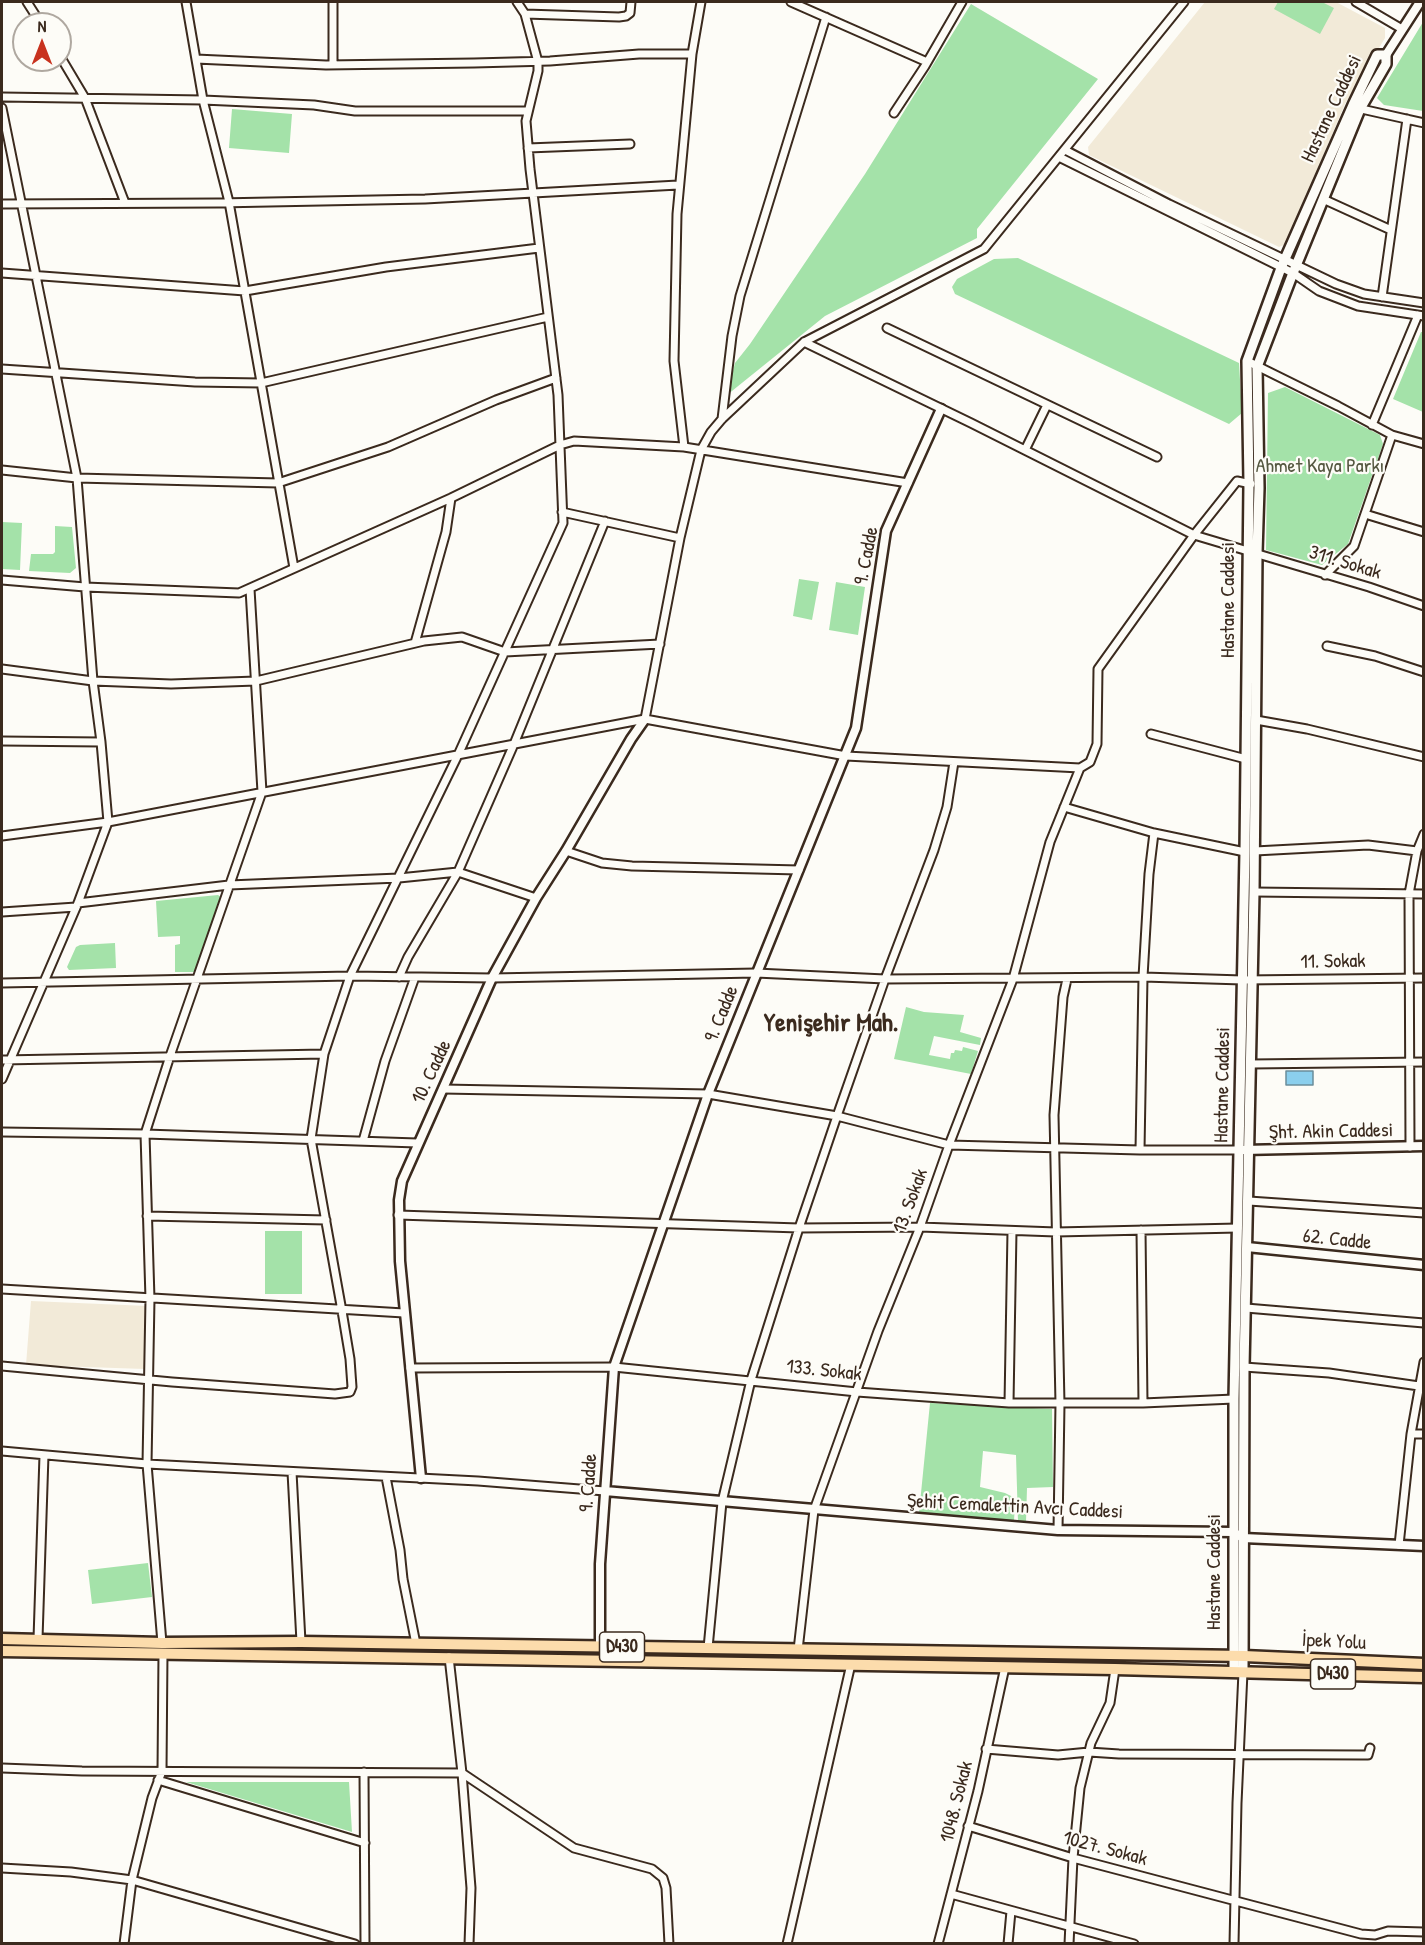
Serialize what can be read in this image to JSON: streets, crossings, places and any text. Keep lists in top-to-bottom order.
{
  "streets": {
    "highway": ["İpek Yolu", "D430"],
    "main road": ["Hastane Caddesi"],
    "street": [
      "9. Cadde",
      "311. Sokak",
      "11. Sokak",
      "10. Cadde",
      "Şht. Akin Caddesi",
      "13. Sokak",
      "62. Cadde",
      "133. Sokak",
      "Şehit Cemalettin Avcı Caddesi",
      "1048. Sokak",
      "1027. Sokak"
    ]
  },
  "crossings": [
    ["Hastane Caddesi", "311. Sokak"],
    ["Hastane Caddesi", "11. Sokak"],
    ["Hastane Caddesi", "Şht. Akin Caddesi"],
    ["Hastane Caddesi", "13. Sokak"],
    ["Hastane Caddesi", "62. Cadde"],
    ["Hastane Caddesi", "133. Sokak"],
    ["Hastane Caddesi", "Şehit Cemalettin Avcı Caddesi"],
    ["Hastane Caddesi", "İpek Yolu"],
    ["Hastane Caddesi", "D430"],
    ["9. Cadde", "311. Sokak"],
    ["9. Cadde", "11. Sokak"],
    ["9. Cadde", "133. Sokak"],
    ["9. Cadde", "Şehit Cemalettin Avcı Caddesi"],
    ["9. Cadde", "D430"],
    ["311. Sokak", "13. Sokak"],
    ["11. Sokak", "10. Cadde"],
    ["11. Sokak", "13. Sokak"],
    ["10. Cadde", "133. Sokak"],
    ["13. Sokak", "133. Sokak"],
    ["13. Sokak", "Şehit Cemalettin Avcı Caddesi"],
    ["13. Sokak", "D430"],
    ["İpek Yolu", "D430"],
    ["D430", "1048. Sokak"],
    ["1048. Sokak", "1027. Sokak"]
  ],
  "districts": ["Yenişehir Mah."],
  "parks": ["Ahmet Kaya Parkı"],
  "north": "top"
}
